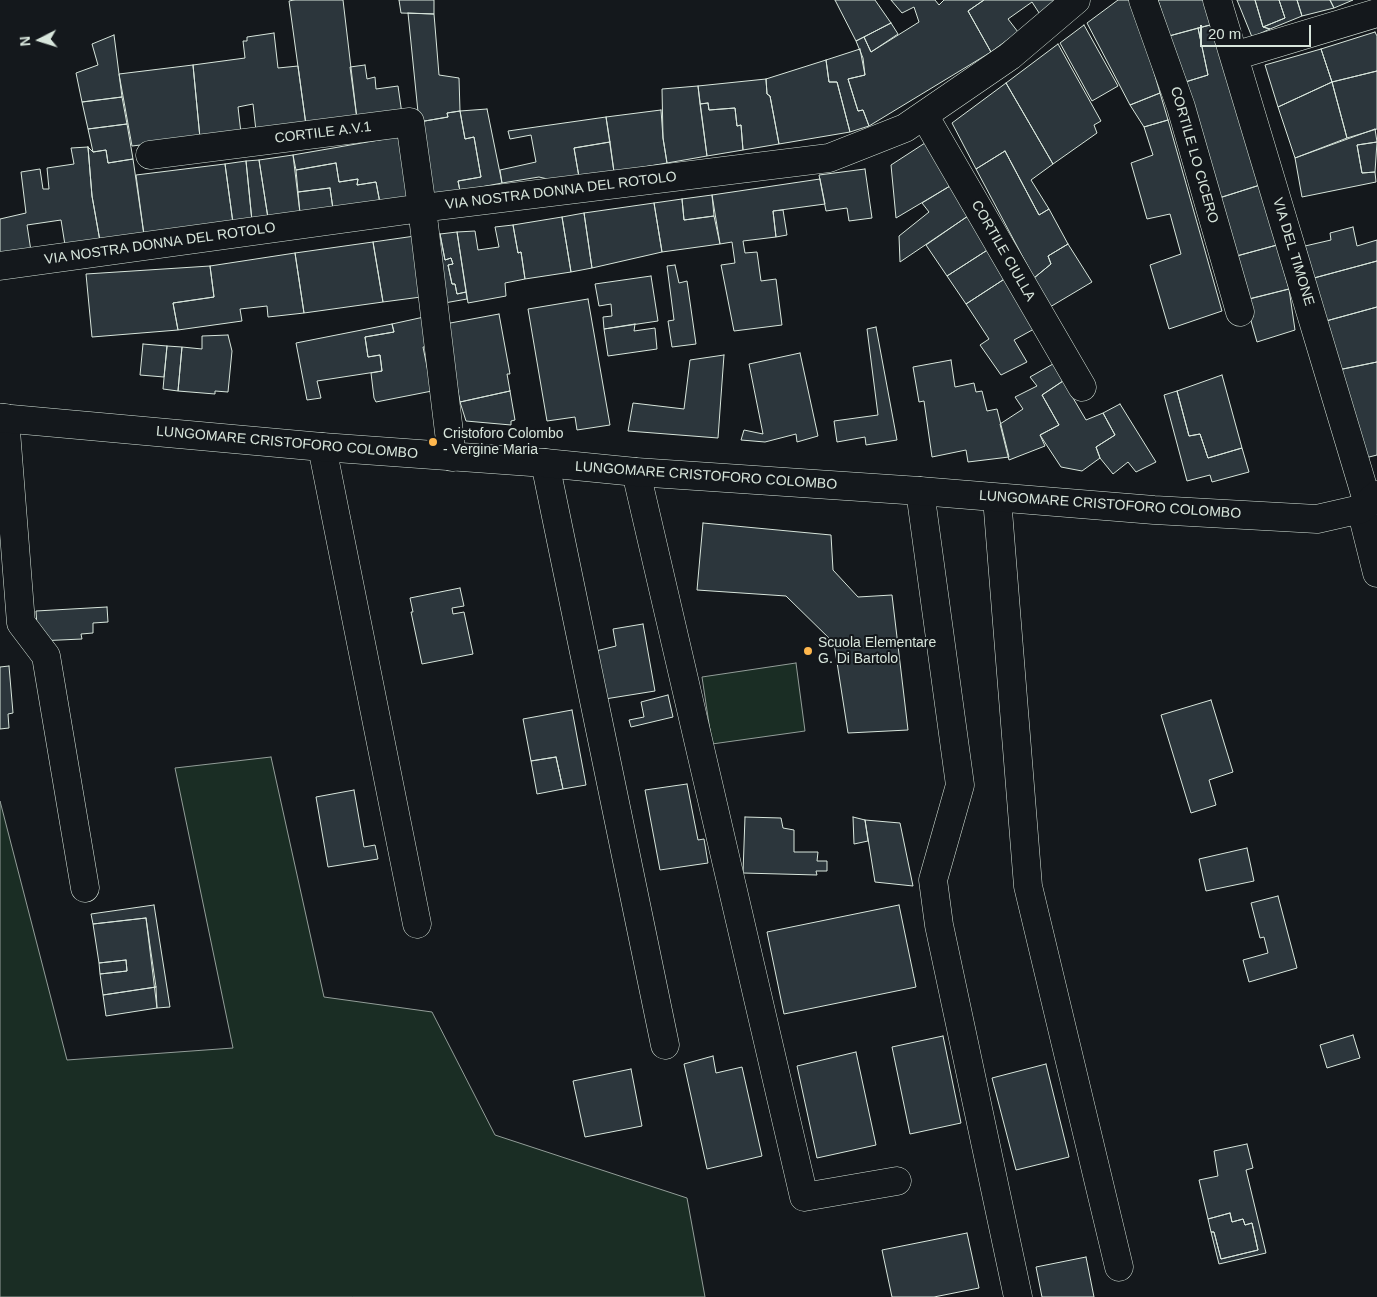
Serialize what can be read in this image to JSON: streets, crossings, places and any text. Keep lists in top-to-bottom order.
{
  "streets": {
    "street": [
      "CORTILE A.V.1",
      "CORTILE LO CICERO",
      "VIA NOSTRA DONNA DEL ROTOLO",
      "CORTILE CIULLA",
      "VIA DEL TIMONE",
      "LUNGOMARE CRISTOFORO COLOMBO"
    ]
  },
  "crossings": [
    ["CORTILE A.V.1", "VIA NOSTRA DONNA DEL ROTOLO"],
    ["VIA NOSTRA DONNA DEL ROTOLO", "CORTILE CIULLA"],
    ["VIA DEL TIMONE", "LUNGOMARE CRISTOFORO COLOMBO"]
  ],
  "places": ["Cristoforo Colombo - Vergine Maria", "Scuola Elementare G. Di Bartolo"],
  "scale_bar": "20 m",
  "north": "left"
}
